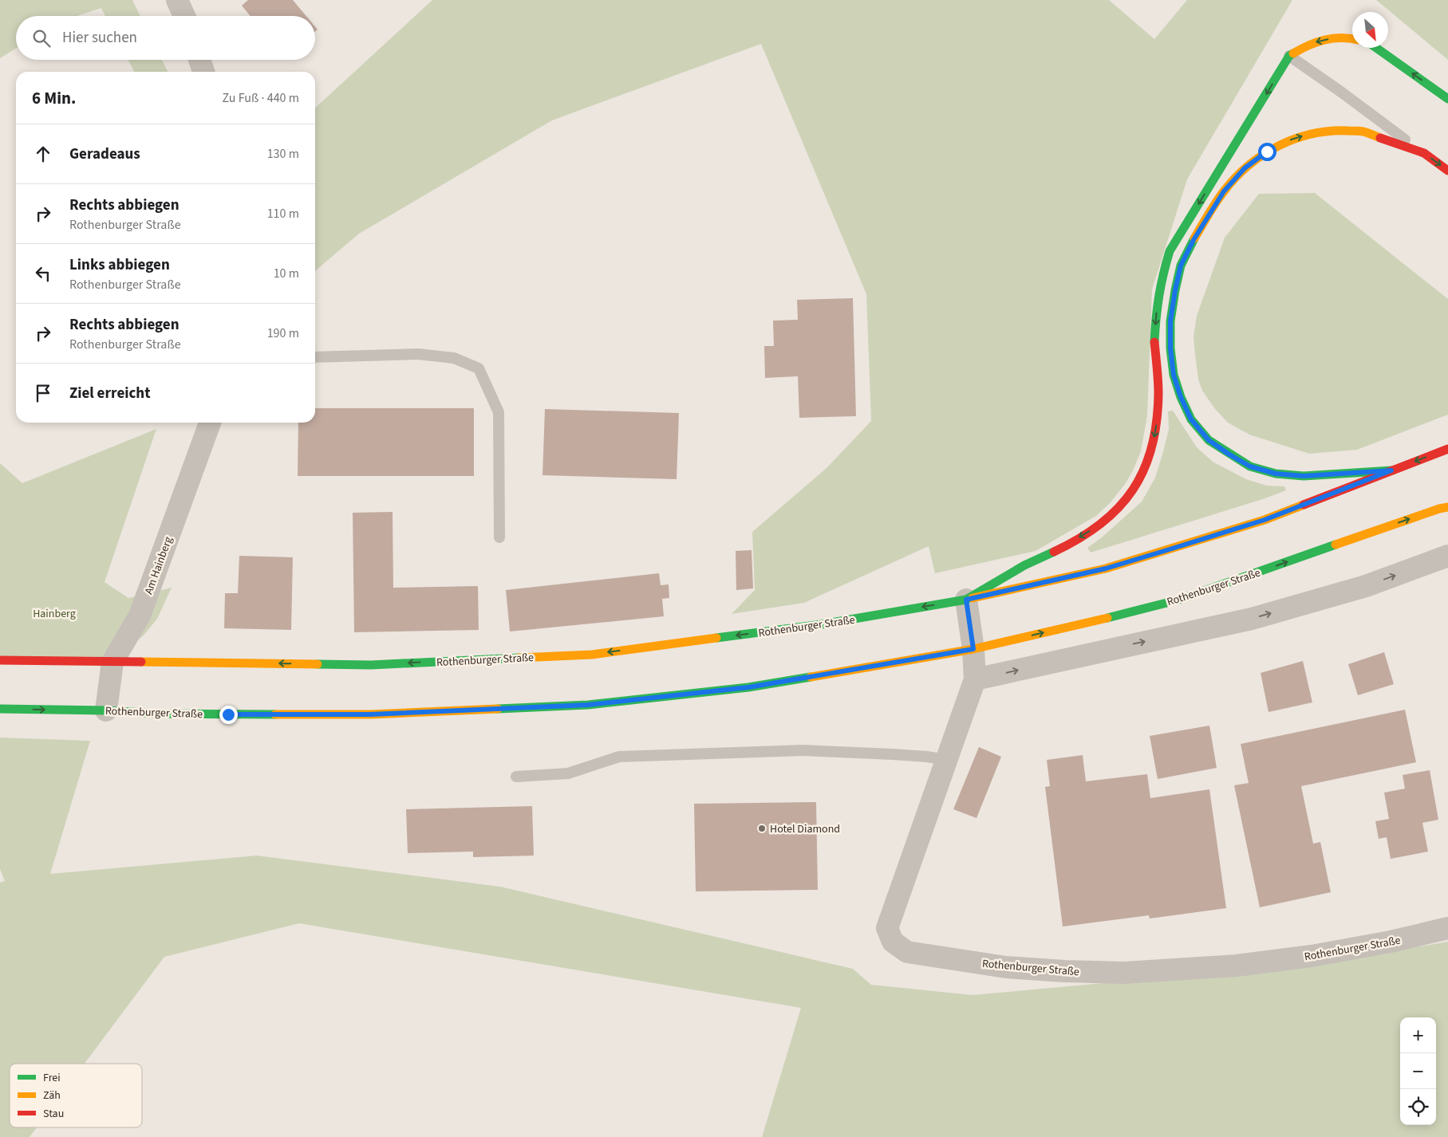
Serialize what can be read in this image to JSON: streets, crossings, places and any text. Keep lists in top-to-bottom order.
{
  "streets": {
    "main road": ["Rothenburger Straße"],
    "street": ["Am Hainberg"]
  },
  "crossings": [
    ["Am Hainberg", "Rothenburger Straße"]
  ],
  "parks": ["Hainberg"],
  "places": ["Hotel Diamond"],
  "legend": ["Frei", "Zäh", "Stau"],
  "north": "bottom right",
  "page": {
    "search": "Hier suchen",
    "heading": ["6 Min.", "Zu Fuß · 440 m"],
    "list": [
      ["Geradeaus", "130 m"],
      ["Rechts abbiegen", "Rothenburger Straße", "110 m"],
      ["Links abbiegen", "Rothenburger Straße", "10 m"],
      ["Rechts abbiegen", "Rothenburger Straße", "190 m"],
      "Ziel erreicht"
    ],
    "map_buttons": ["+", "−"]
  }
}
